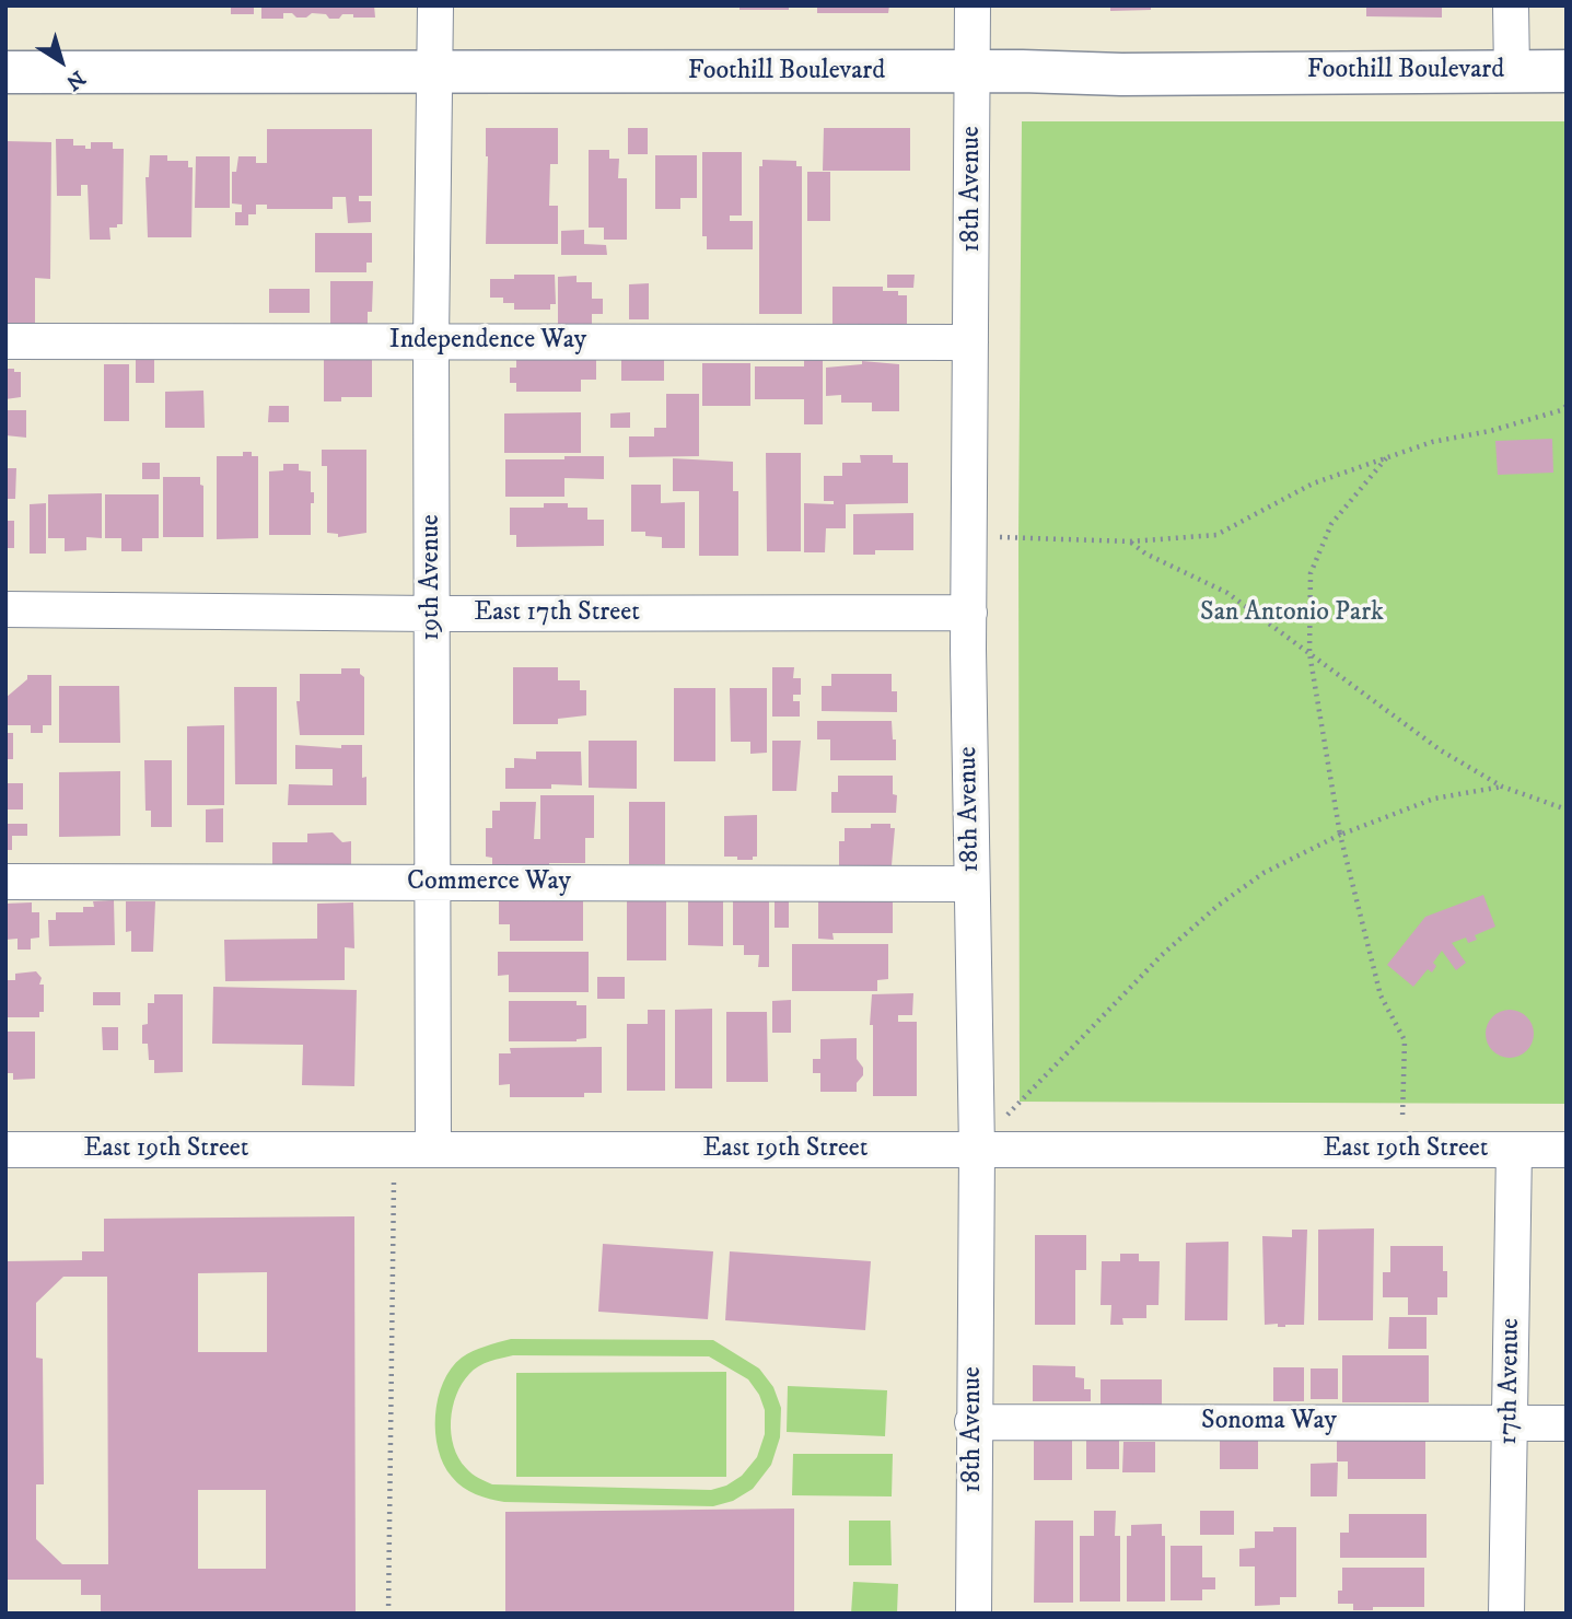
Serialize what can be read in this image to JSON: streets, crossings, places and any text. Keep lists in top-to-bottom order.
{
  "streets": {
    "main road": ["Foothill Boulevard"],
    "street": [
      "18th Avenue",
      "Independence Way",
      "19th Avenue",
      "East 17th Street",
      "Commerce Way",
      "East 19th Street",
      "17th Avenue",
      "Sonoma Way"
    ]
  },
  "crossings": [
    ["Foothill Boulevard", "18th Avenue"],
    ["Foothill Boulevard", "19th Avenue"],
    ["18th Avenue", "Independence Way"],
    ["18th Avenue", "East 17th Street"],
    ["18th Avenue", "Commerce Way"],
    ["18th Avenue", "East 19th Street"],
    ["18th Avenue", "Sonoma Way"],
    ["Independence Way", "19th Avenue"],
    ["19th Avenue", "East 17th Street"],
    ["19th Avenue", "Commerce Way"],
    ["19th Avenue", "East 19th Street"],
    ["East 19th Street", "17th Avenue"],
    ["17th Avenue", "Sonoma Way"]
  ],
  "parks": ["San Antonio Park"],
  "north": "bottom right"
}
